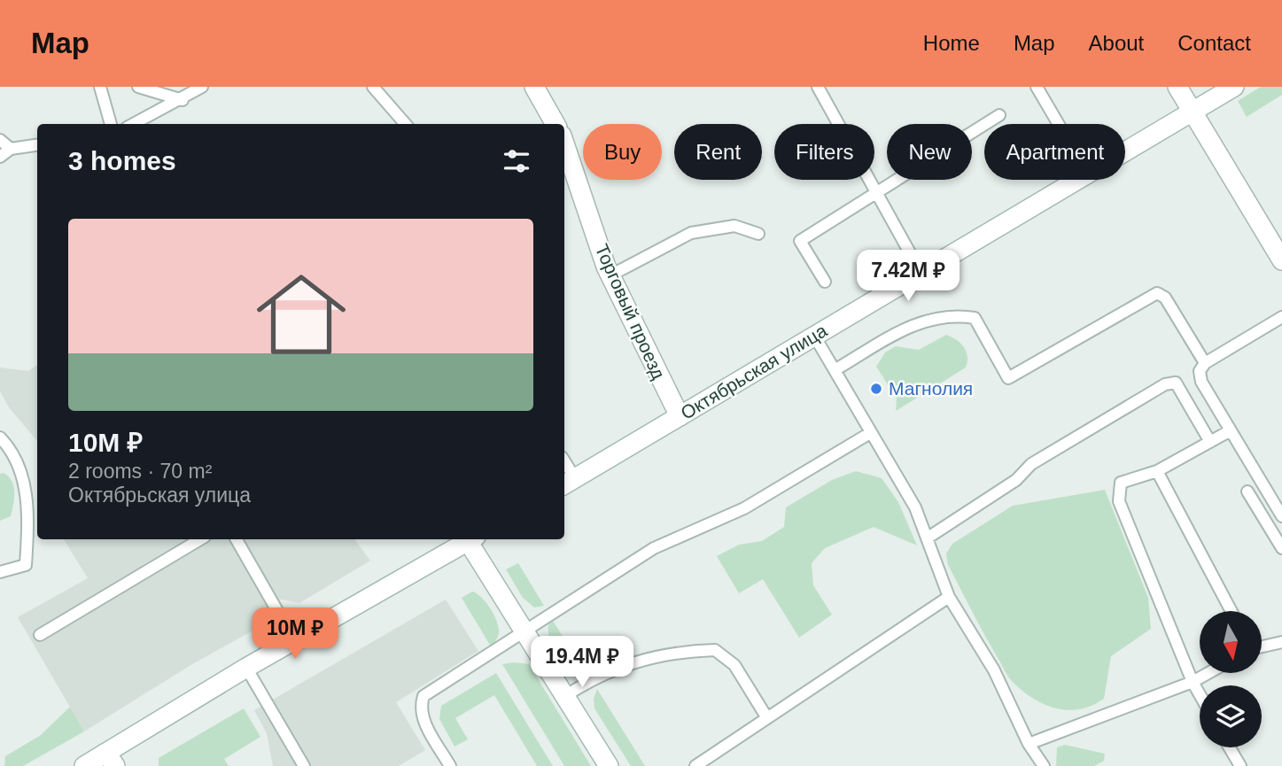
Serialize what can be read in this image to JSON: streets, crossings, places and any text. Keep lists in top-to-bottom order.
{
  "streets": {
    "main road": ["Торговый проезд", "Октябрьская улица"]
  },
  "crossings": [
    ["Торговый проезд", "Октябрьская улица"]
  ],
  "places": ["Магнолия"],
  "north": "bottom",
  "page": {
    "header": "Map",
    "nav": [
      "Home",
      "Map",
      "About",
      "Contact"
    ],
    "chip": [
      "Buy",
      "Rent",
      "Filters",
      "New",
      "Apartment"
    ],
    "heading": "3 homes",
    "list": [
      {
        "name": "10M ₽",
        "note": "2 rooms · 70 m² · Октябрьская улица"
      }
    ],
    "price": ["7.42M ₽", "10M ₽", "19.4M ₽"]
  }
}
